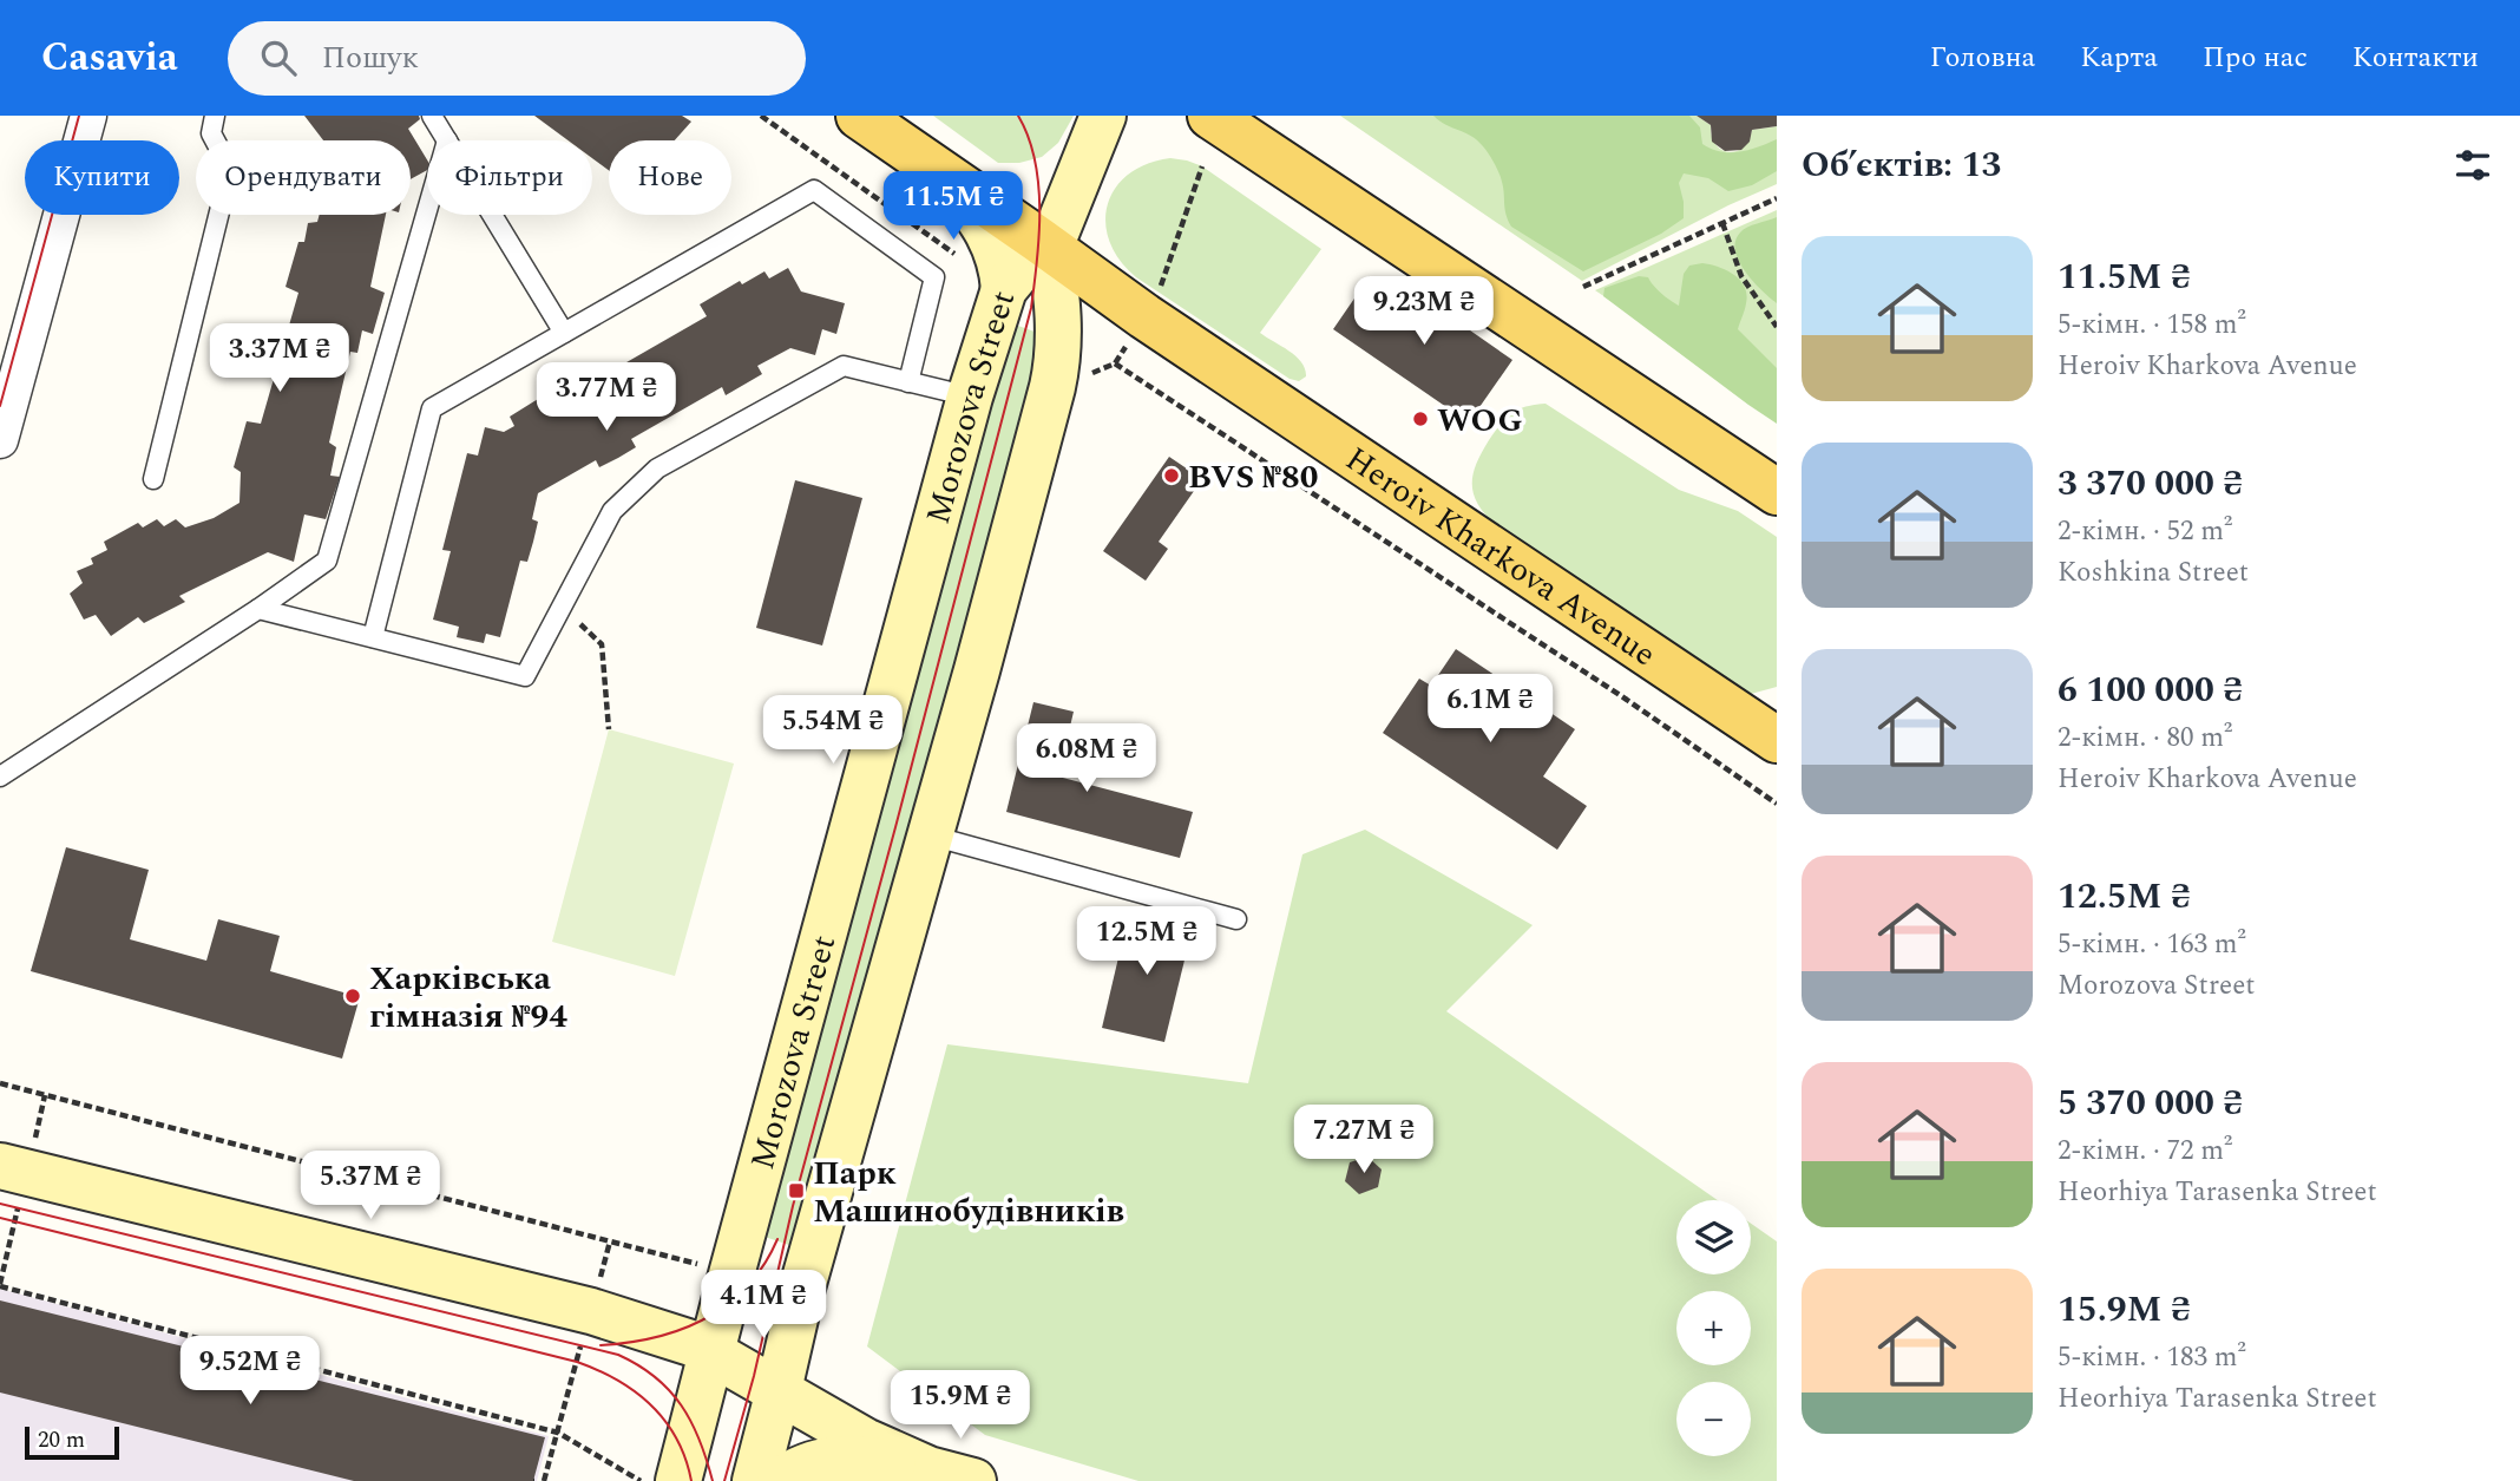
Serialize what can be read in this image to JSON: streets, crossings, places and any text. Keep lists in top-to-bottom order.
{
  "streets": {
    "main road": ["Morozova Street", "Heroiv Kharkova Avenue"]
  },
  "crossings": [
    ["Morozova Street", "Heroiv Kharkova Avenue"]
  ],
  "places": {
    "other": ["WOG", "BVS №80", "Харківська гімназія №94"],
    "transit": ["Парк Машинобудівників"]
  },
  "scale_bar": "20 m",
  "page": {
    "header": "Casavia",
    "search": "Пошук",
    "nav": [
      "Головна",
      "Карта",
      "Про нас",
      "Контакти"
    ],
    "heading": "Об’єктів: 13",
    "chip": [
      "Купити",
      "Орендувати",
      "Фільтри",
      "Нове"
    ],
    "price": [
      "11.5M ₴",
      "9.23M ₴",
      "3.37M ₴",
      "3.77M ₴",
      "6.1M ₴",
      "5.54M ₴",
      "6.08M ₴",
      "12.5M ₴",
      "7.27M ₴",
      "5.37M ₴",
      "4.1M ₴",
      "9.52M ₴",
      "15.9M ₴"
    ],
    "list": [
      {
        "name": "11.5M ₴",
        "note": "5-кімн. · 158 m² · Heroiv Kharkova Avenue"
      },
      {
        "name": "3 370 000 ₴",
        "note": "2-кімн. · 52 m² · Koshkina Street"
      },
      {
        "name": "6 100 000 ₴",
        "note": "2-кімн. · 80 m² · Heroiv Kharkova Avenue"
      },
      {
        "name": "12.5M ₴",
        "note": "5-кімн. · 163 m² · Morozova Street"
      },
      {
        "name": "5 370 000 ₴",
        "note": "2-кімн. · 72 m² · Heorhiya Tarasenka Street"
      },
      {
        "name": "15.9M ₴",
        "note": "5-кімн. · 183 m² · Heorhiya Tarasenka Street"
      }
    ],
    "map_buttons": ["+", "−"],
    "scale": "20 m"
  }
}
